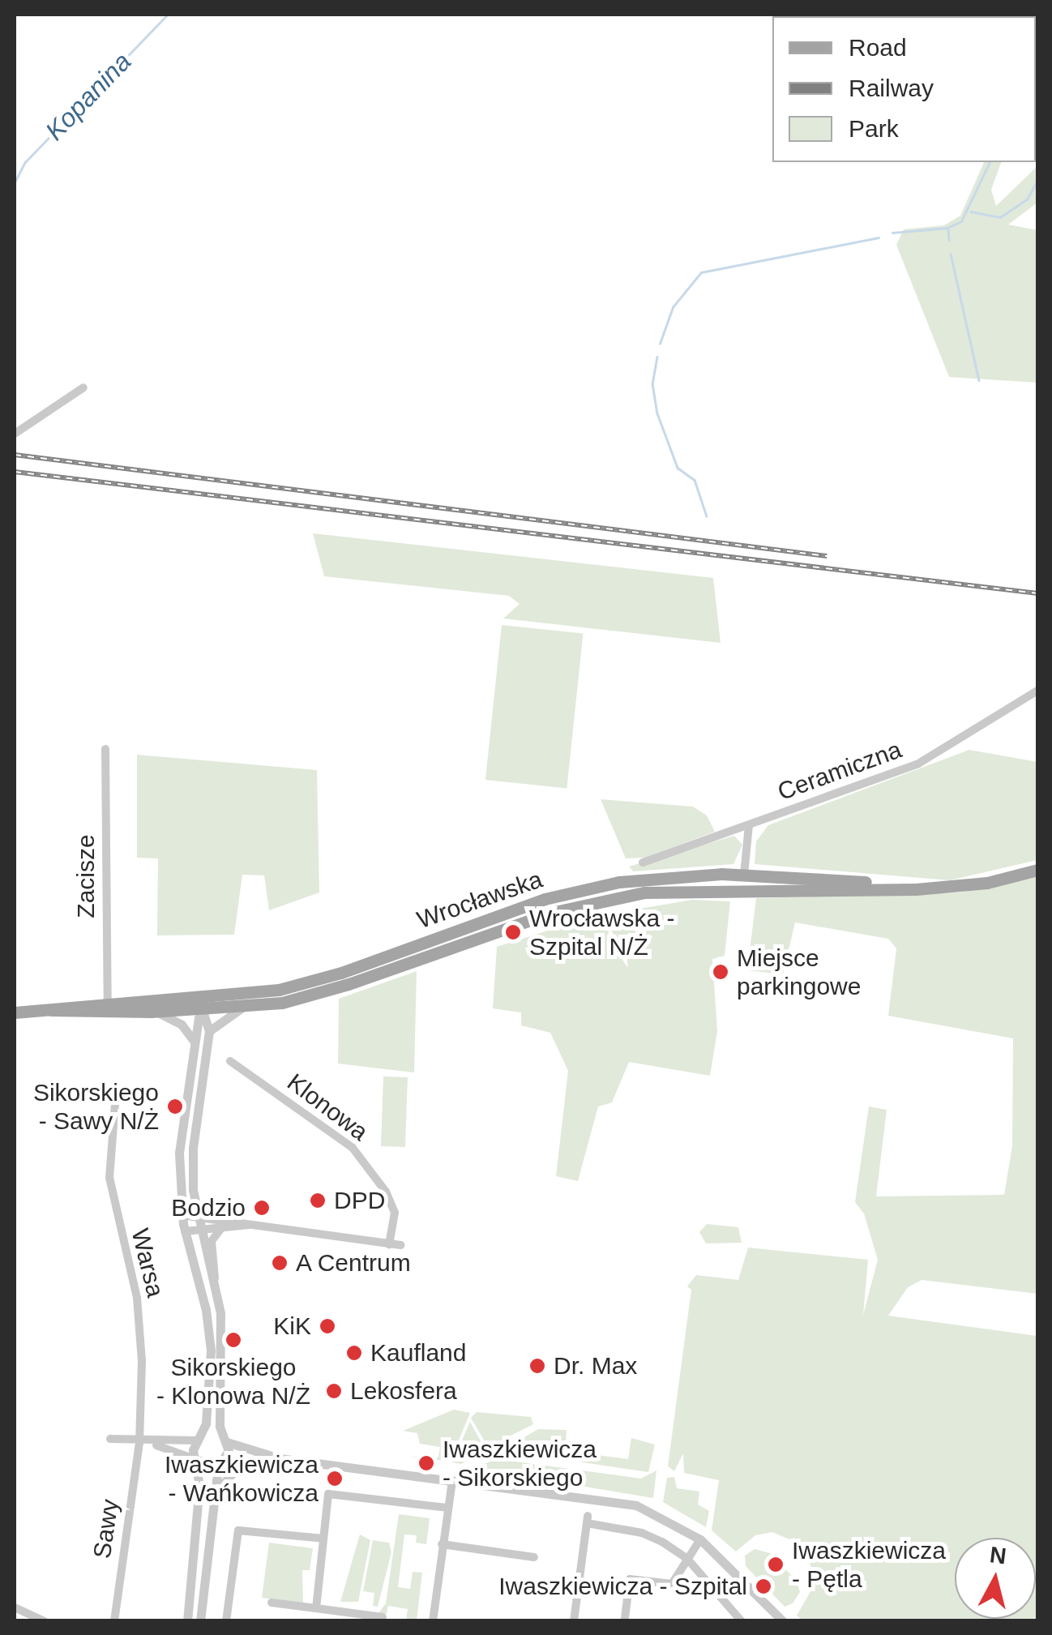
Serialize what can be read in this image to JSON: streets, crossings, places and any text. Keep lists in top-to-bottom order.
{
  "streets": {
    "main road": ["Wrocławska"],
    "street": [
      "Ceramiczna",
      "Zacisze",
      "Klonowa",
      "Warsa",
      "Sawy"
    ]
  },
  "crossings": [
    ["Zacisze", "Wrocławska"],
    ["Warsa", "Sawy"]
  ],
  "water": ["Kopanina"],
  "places": [
    "Wrocławska - Szpital N/Ż",
    "Miejsce parkingowe",
    "Sikorskiego - Sawy N/Ż",
    "DPD",
    "Bodzio",
    "A Centrum",
    "KiK",
    "Sikorskiego - Klonowa N/Ż",
    "Kaufland",
    "Dr. Max",
    "Lekosfera",
    "Iwaszkiewicza - Sikorskiego",
    "Iwaszkiewicza - Wańkowicza",
    "Iwaszkiewicza - Pętla",
    "Iwaszkiewicza - Szpital"
  ],
  "legend": ["Road", "Railway", "Park"],
  "north": "top"
}
